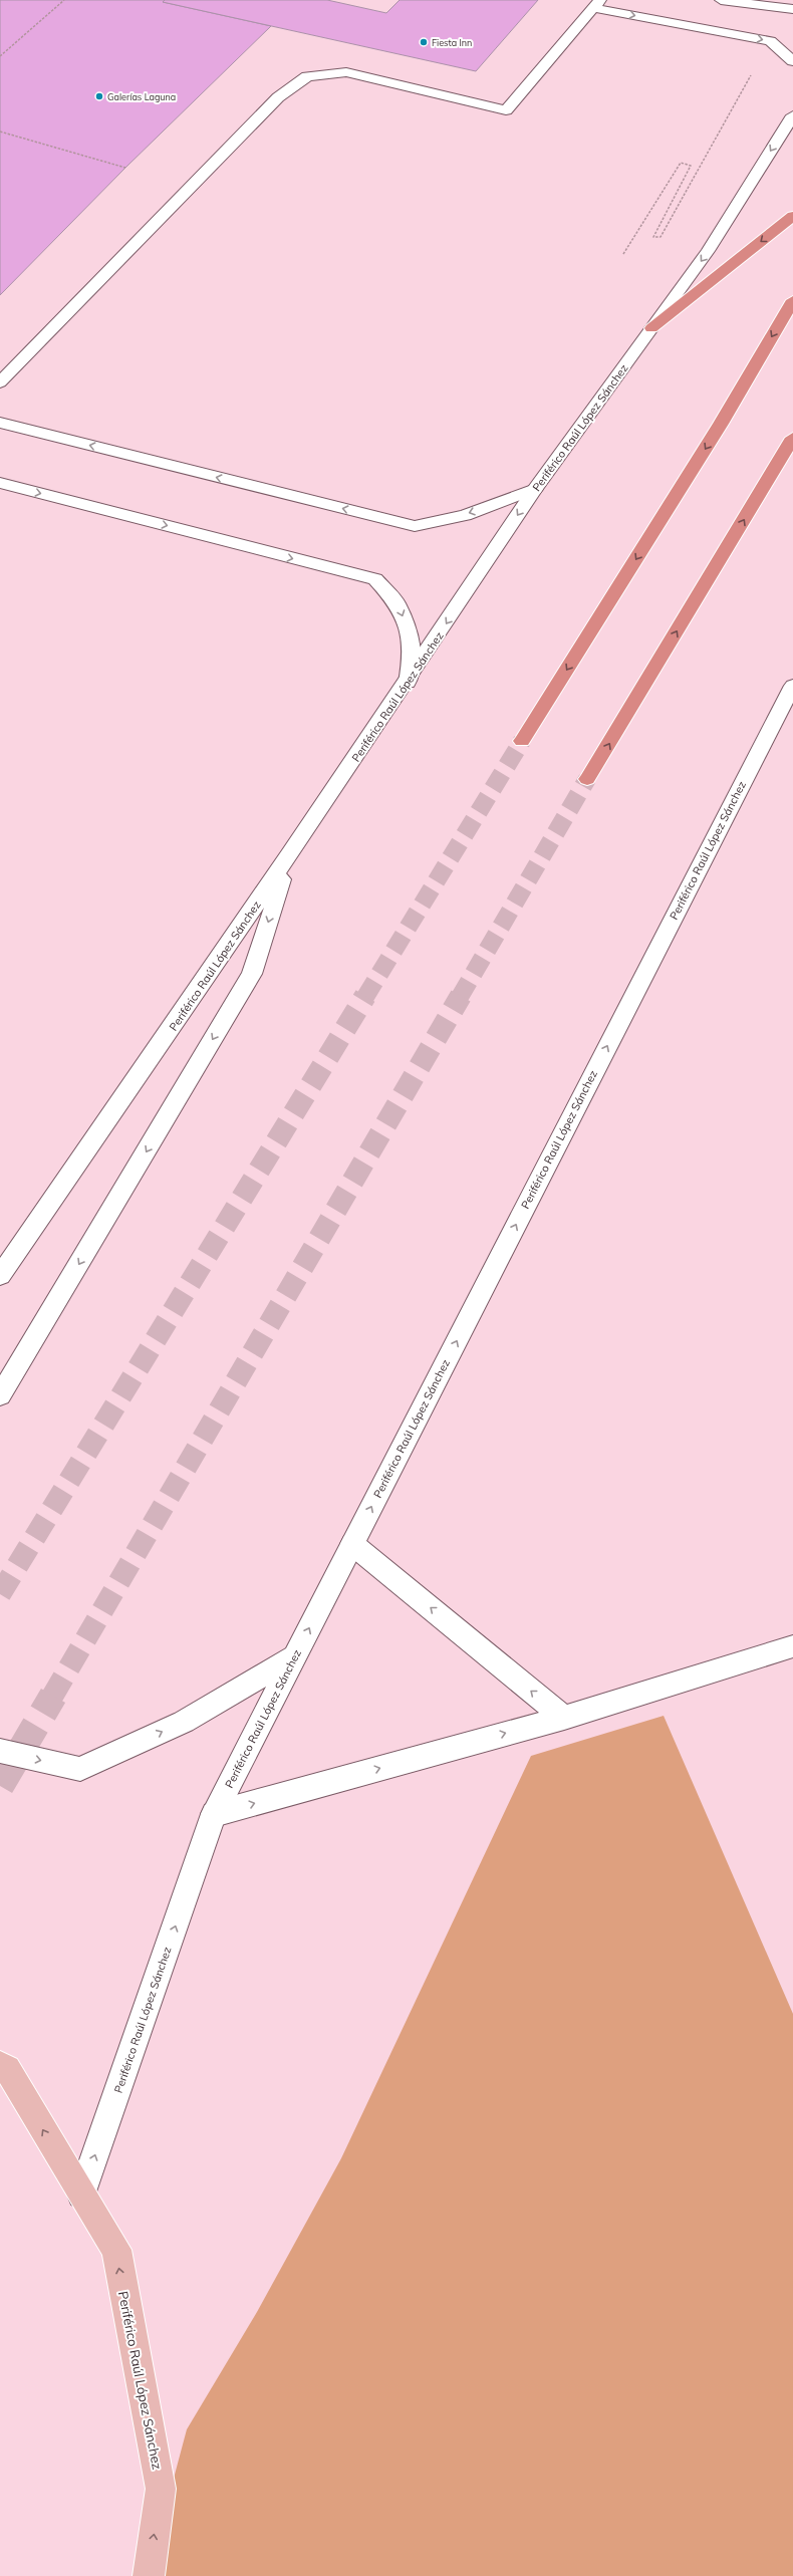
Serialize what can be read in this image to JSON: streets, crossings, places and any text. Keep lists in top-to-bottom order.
{
  "streets": {
    "main road": ["Periférico Raúl López Sánchez"]
  },
  "places": ["Fiesta Inn", "Galerías Laguna"]
}
